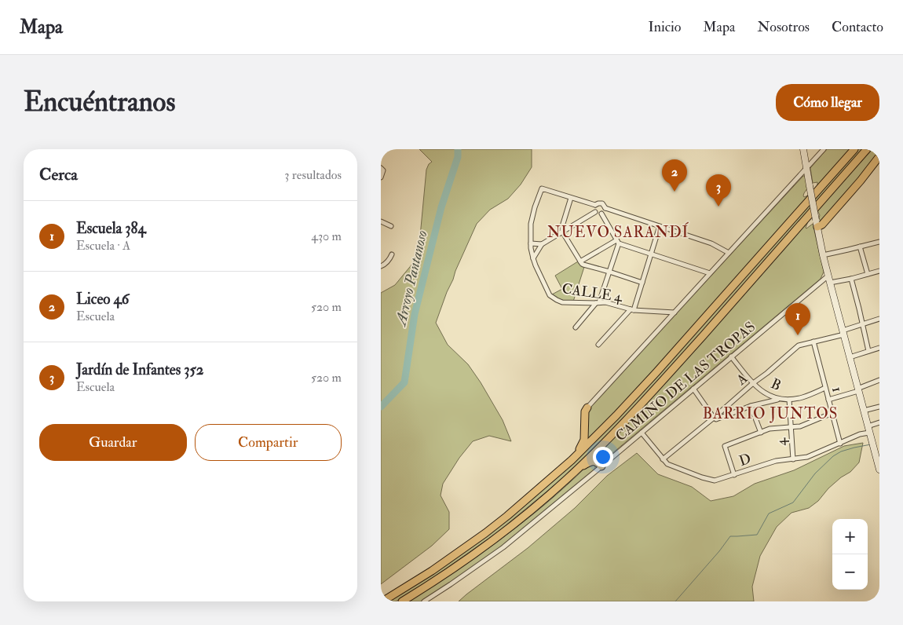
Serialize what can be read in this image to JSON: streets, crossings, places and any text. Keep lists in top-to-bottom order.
{
  "streets": {
    "street": [
      "CALLE 4",
      "A",
      "CAMINO DE LAS TROPAS",
      "B",
      "1",
      "4",
      "D"
    ]
  },
  "crossings": [
    ["A", "B"],
    ["A", "1"],
    ["A", "D"],
    ["CAMINO DE LAS TROPAS", "B"],
    ["CAMINO DE LAS TROPAS", "D"],
    ["B", "1"],
    ["B", "4"],
    ["1", "D"],
    ["4", "D"]
  ],
  "districts": ["NUEVO SARANDÍ", "BARRIO JUNTOS"],
  "water": ["Arroyo Pantanoso"],
  "page": {
    "header": "Mapa",
    "nav": [
      "Inicio",
      "Mapa",
      "Nosotros",
      "Contacto"
    ],
    "buttons": [
      "Cómo llegar",
      ["Guardar", "Compartir"]
    ],
    "title": "Encuéntranos",
    "heading": ["Cerca", "3 resultados"],
    "pins": ["2", "3", "1"],
    "list": [
      {
        "mark": "1",
        "name": "Escuela 384",
        "note": "Escuela · A",
        "value": "430 m"
      },
      {
        "mark": "2",
        "name": "Liceo 46",
        "note": "Escuela",
        "value": "520 m"
      },
      {
        "mark": "3",
        "name": "Jardín de Infantes 352",
        "note": "Escuela",
        "value": "520 m"
      }
    ],
    "map_buttons": ["+", "−"]
  }
}
